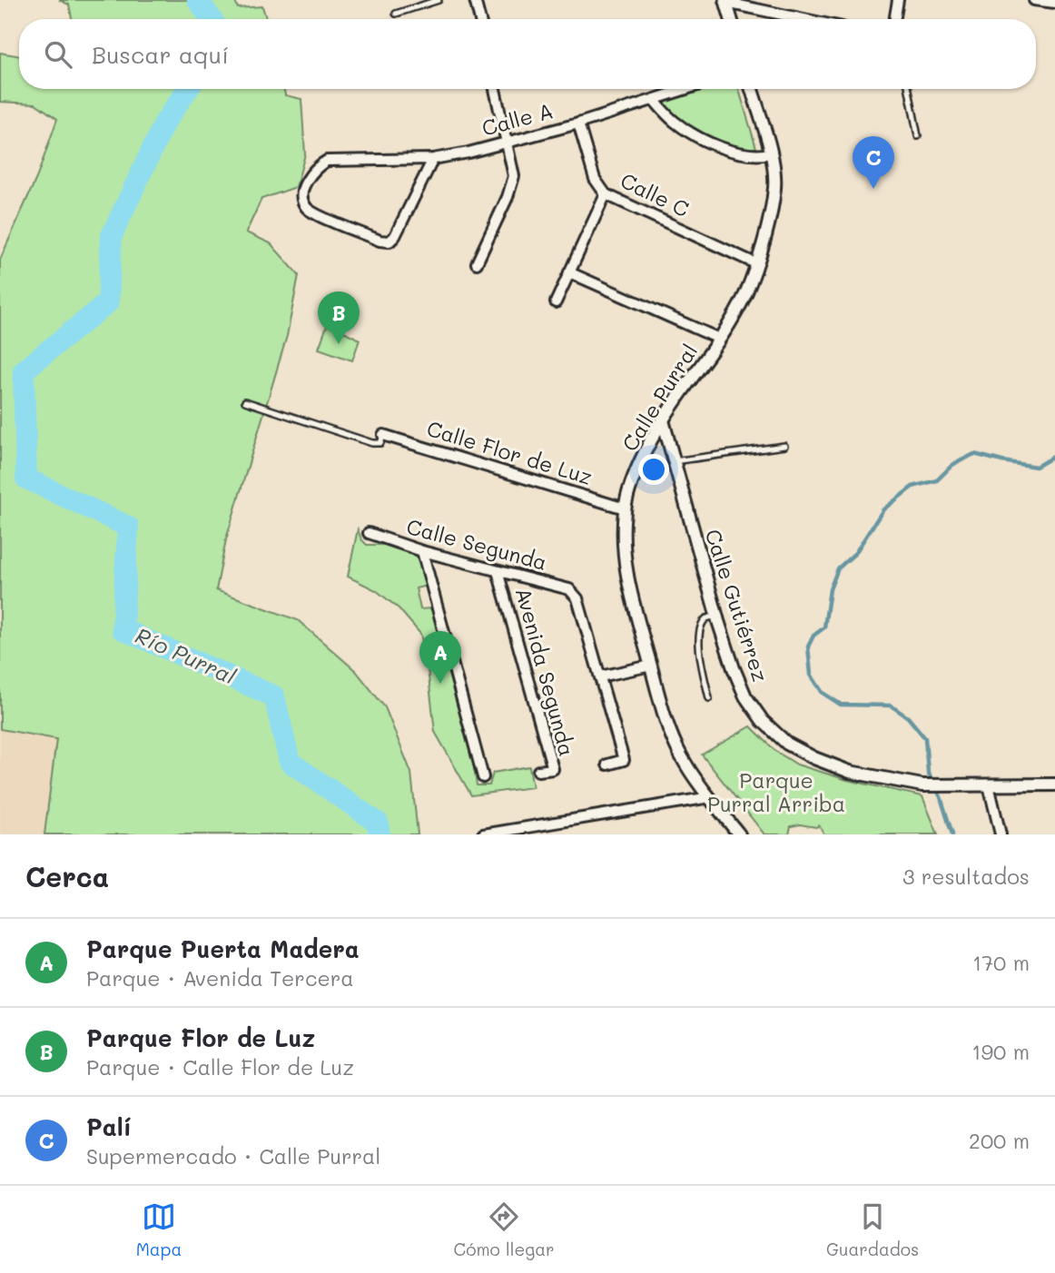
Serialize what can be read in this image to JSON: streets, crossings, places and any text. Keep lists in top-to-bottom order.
{
  "streets": {
    "street": [
      "Calle A",
      "Calle C",
      "Calle Purral",
      "Calle Flor de Luz",
      "Calle Segunda",
      "Calle Gutiérrez",
      "Avenida Segunda"
    ]
  },
  "crossings": [
    ["Calle A", "Calle C"],
    ["Calle C", "Calle Purral"],
    ["Calle Purral", "Calle Flor de Luz"],
    ["Calle Purral", "Calle Gutiérrez"],
    ["Calle Segunda", "Avenida Segunda"]
  ],
  "water": ["Río Purral"],
  "parks": ["Parque Purral Arriba"],
  "page": {
    "search": "Buscar aquí",
    "pins": ["C", "B", "A"],
    "heading": ["Cerca", "3 resultados"],
    "list": [
      {
        "mark": "A",
        "name": "Parque Puerta Madera",
        "note": "Parque · Avenida Tercera",
        "value": "170 m"
      },
      {
        "mark": "B",
        "name": "Parque Flor de Luz",
        "note": "Parque · Calle Flor de Luz",
        "value": "190 m"
      },
      {
        "mark": "C",
        "name": "Palí",
        "note": "Supermercado · Calle Purral",
        "value": "200 m"
      }
    ],
    "nav": ["Mapa", "Cómo llegar", "Guardados"]
  }
}
